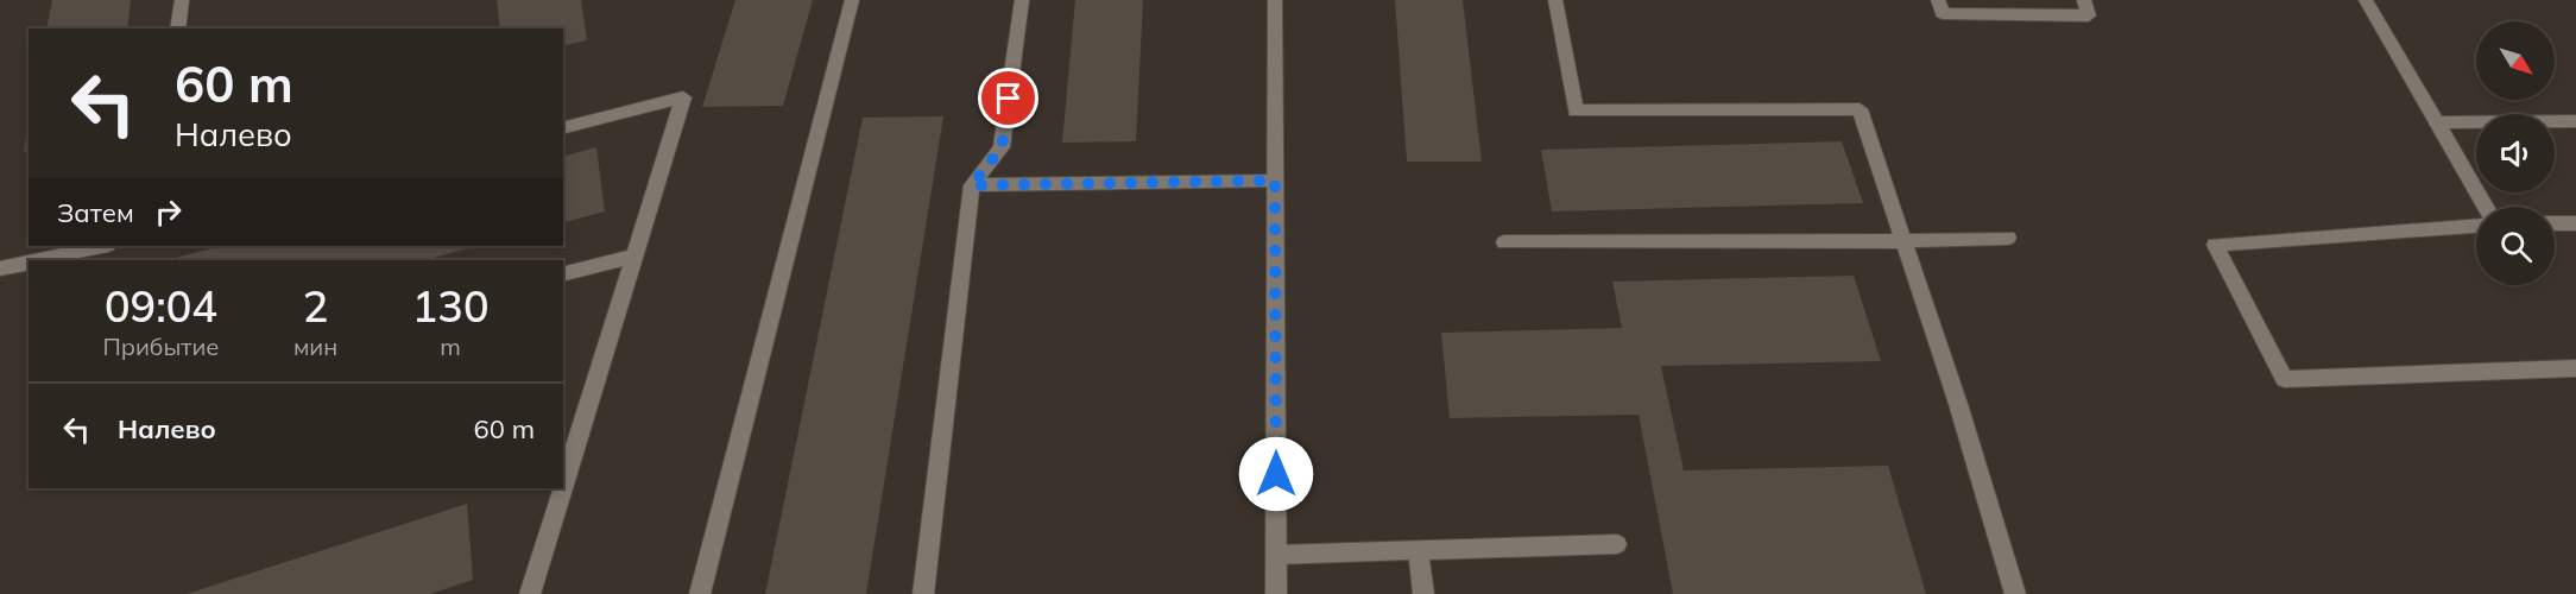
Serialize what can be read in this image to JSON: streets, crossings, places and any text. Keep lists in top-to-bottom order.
{
  "north": "bottom right",
  "page": {
    "turn": ["60 m", "Налево"],
    "then": "Затем",
    "eta": [
      "09:04",
      "Прибытие",
      "2",
      "мин",
      "130",
      "m"
    ],
    "list": [
      {
        "name": "Налево",
        "value": "60 m"
      }
    ]
  }
}
